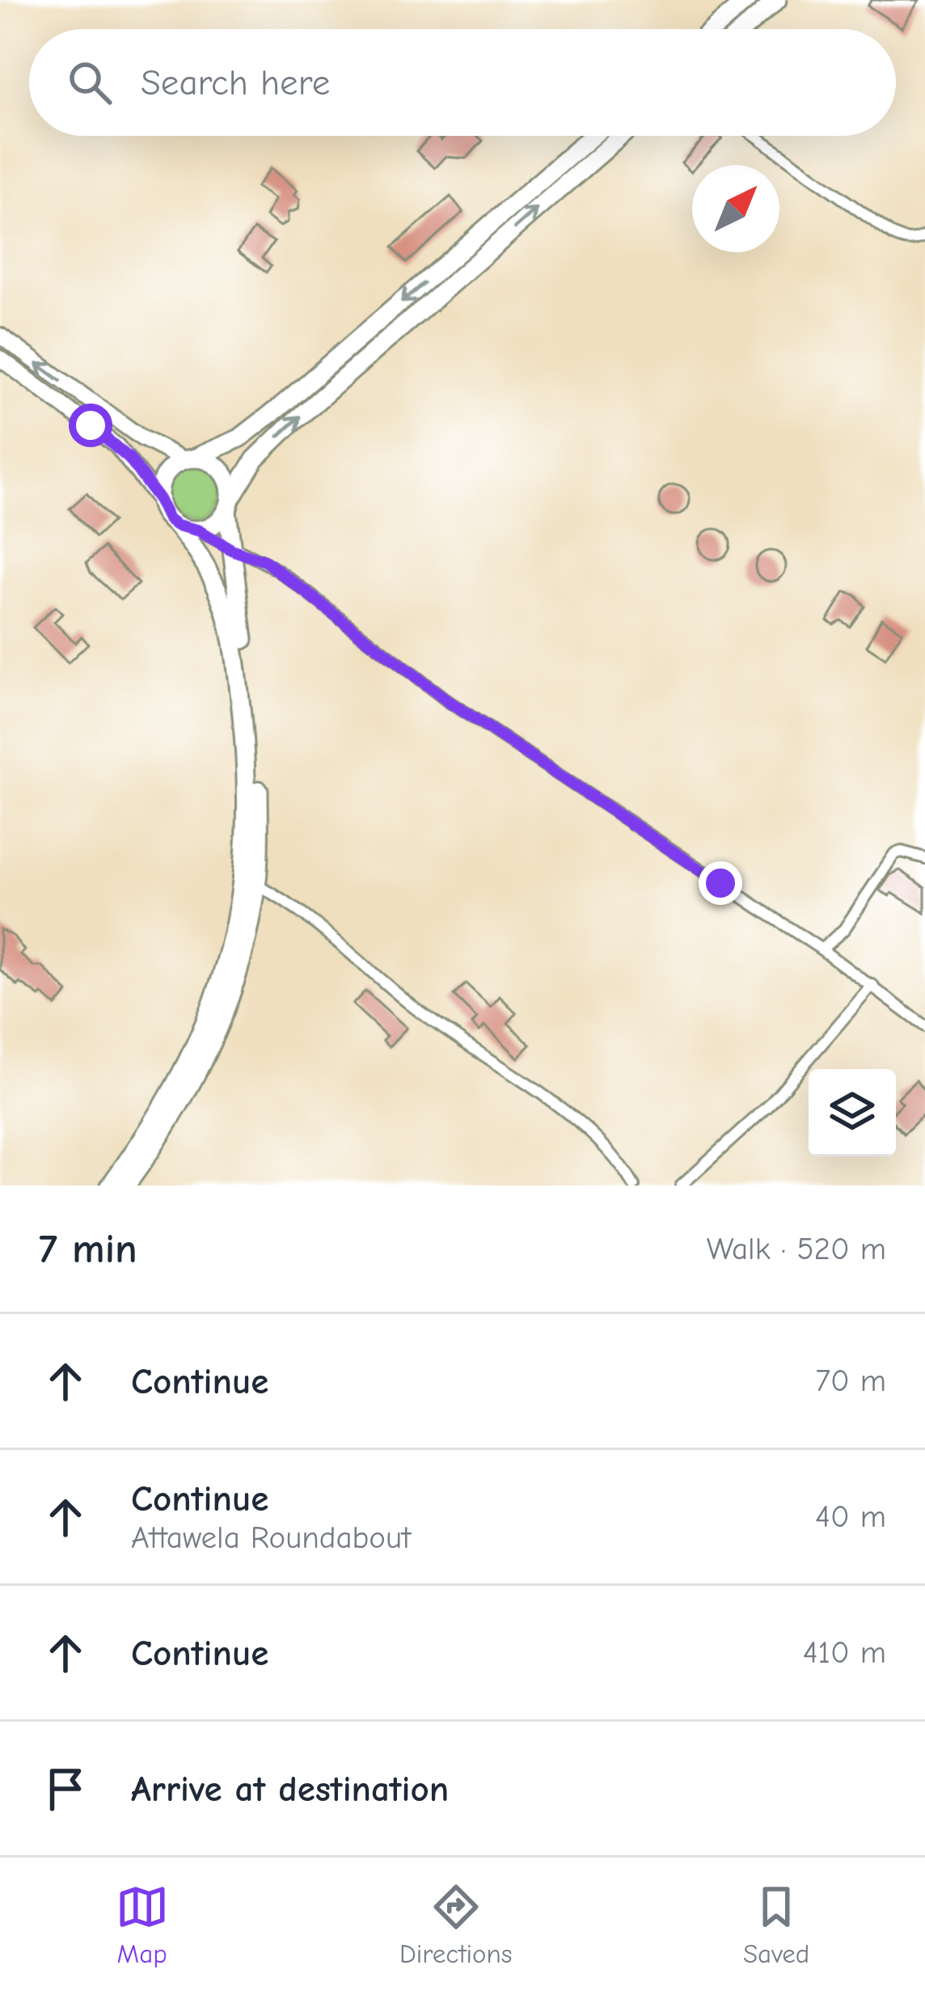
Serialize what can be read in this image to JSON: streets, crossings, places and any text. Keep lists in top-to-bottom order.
{
  "north": "top right",
  "page": {
    "search": "Search here",
    "heading": ["7 min", "Walk · 520 m"],
    "list": [
      ["Continue", "70 m"],
      ["Continue", "Attawela Roundabout", "40 m"],
      ["Continue", "410 m"],
      "Arrive at destination"
    ],
    "nav": ["Map", "Directions", "Saved"]
  }
}
